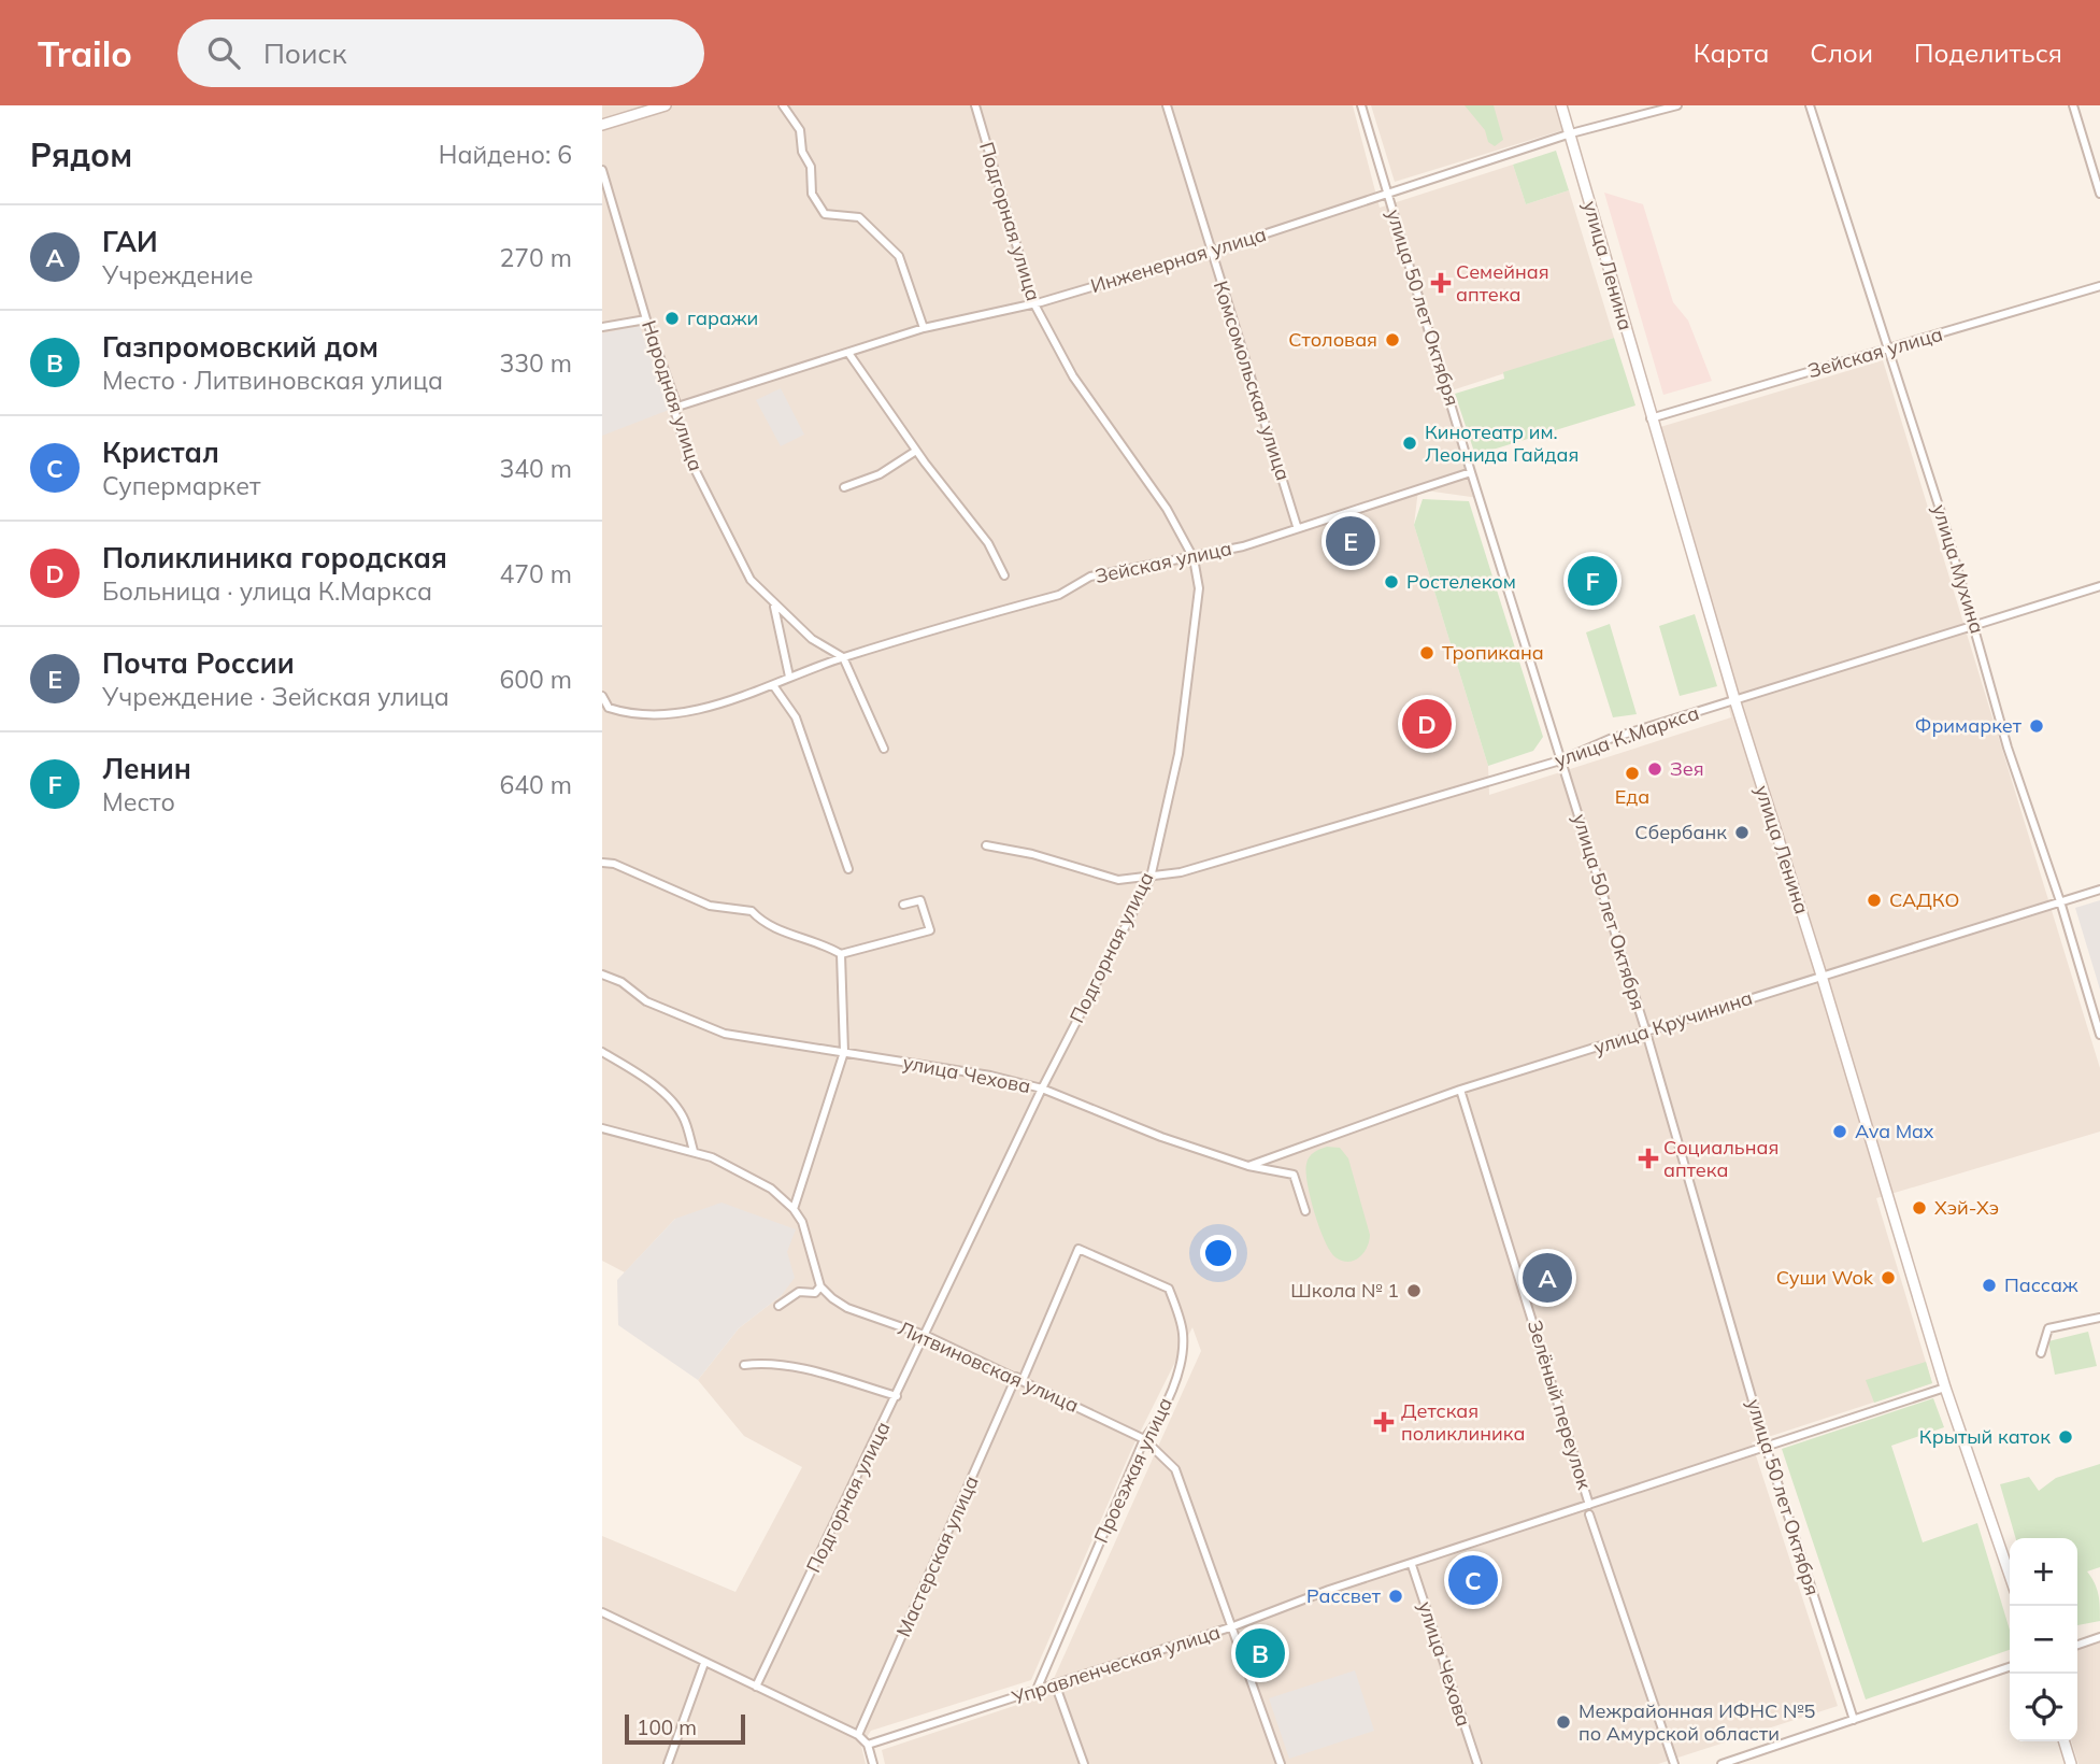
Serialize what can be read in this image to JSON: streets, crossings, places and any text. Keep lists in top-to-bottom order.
{
  "streets": {
    "main road": ["улица Ленина"],
    "street": [
      "Подгорная улица",
      "Инженерная улица",
      "улица 50 лет Октября",
      "Зейская улица",
      "Комсомольская улица",
      "Народная улица",
      "улица Мухина",
      "улица К.Маркса",
      "улица Кручинина",
      "улица Чехова",
      "Литвиновская улица",
      "Зелёный переулок",
      "Проезжая улица",
      "Мастерская улица",
      "Управленческая улица"
    ]
  },
  "crossings": [
    ["Подгорная улица", "Инженерная улица"],
    ["Подгорная улица", "Зейская улица"],
    ["Подгорная улица", "улица К.Маркса"],
    ["Подгорная улица", "улица Чехова"],
    ["Подгорная улица", "Литвиновская улица"],
    ["Инженерная улица", "улица Ленина"],
    ["Инженерная улица", "улица 50 лет Октября"],
    ["Инженерная улица", "Комсомольская улица"],
    ["Инженерная улица", "Народная улица"],
    ["улица Ленина", "Зейская улица"],
    ["улица Ленина", "улица К.Маркса"],
    ["улица Ленина", "улица Кручинина"],
    ["улица Ленина", "Управленческая улица"],
    ["улица 50 лет Октября", "Зейская улица"],
    ["улица 50 лет Октября", "улица К.Маркса"],
    ["улица 50 лет Октября", "улица Кручинина"],
    ["улица 50 лет Октября", "Управленческая улица"],
    ["Зейская улица", "Комсомольская улица"],
    ["Зейская улица", "Народная улица"],
    ["Зейская улица", "улица Мухина"],
    ["улица Мухина", "улица К.Маркса"],
    ["улица Мухина", "улица Кручинина"],
    ["улица Кручинина", "улица Чехова"],
    ["улица Кручинина", "Зелёный переулок"],
    ["улица Чехова", "Управленческая улица"],
    ["Литвиновская улица", "Проезжая улица"],
    ["Литвиновская улица", "Мастерская улица"],
    ["Литвиновская улица", "Управленческая улица"],
    ["Зелёный переулок", "Управленческая улица"],
    ["Проезжая улица", "Мастерская улица"],
    ["Проезжая улица", "Управленческая улица"]
  ],
  "places": {
    "health": ["Семейная аптека", "Социальная аптека", "Детская поликлиника"],
    "other": [
      "гаражи",
      "Столовая",
      "Кинотеатр им. Леонида Гайдая",
      "Ростелеком",
      "Тропикана",
      "Фримаркет",
      "Зея",
      "Еда",
      "Сбербанк",
      "САДКО",
      "Ava Max",
      "Хэй-Хэ",
      "Суши Wok",
      "Пассаж",
      "Школа № 1",
      "Крытый каток",
      "Рассвет",
      "Межрайонная ИФНС №5 по Амурской области"
    ]
  },
  "scale_bar": "100 m",
  "page": {
    "header": "Trailo",
    "search": "Поиск",
    "nav": ["Карта", "Слои", "Поделиться"],
    "heading": ["Рядом", "Найдено: 6"],
    "list": [
      {
        "mark": "A",
        "name": "ГАИ",
        "note": "Учреждение",
        "value": "270 m"
      },
      {
        "mark": "B",
        "name": "Газпромовский дом",
        "note": "Место · Литвиновская улица",
        "value": "330 m"
      },
      {
        "mark": "C",
        "name": "Кристал",
        "note": "Супермаркет",
        "value": "340 m"
      },
      {
        "mark": "D",
        "name": "Поликлиника городская",
        "note": "Больница · улица К.Маркса",
        "value": "470 m"
      },
      {
        "mark": "E",
        "name": "Почта России",
        "note": "Учреждение · Зейская улица",
        "value": "600 m"
      },
      {
        "mark": "F",
        "name": "Ленин",
        "note": "Место",
        "value": "640 m"
      }
    ],
    "pins": [
      "E",
      "F",
      "D",
      "A",
      "C",
      "B"
    ],
    "map_buttons": ["+", "−"],
    "scale": "100 m"
  }
}
